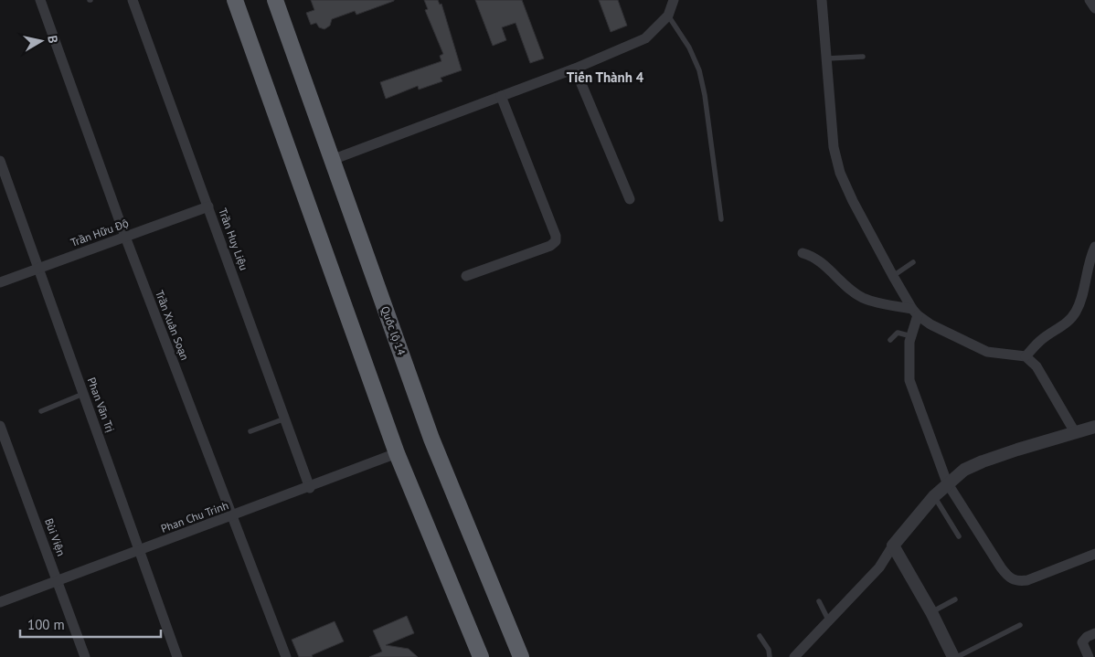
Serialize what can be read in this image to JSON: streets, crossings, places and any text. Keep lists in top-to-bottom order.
{
  "streets": {
    "highway": ["Quốc lộ 14"],
    "street": [
      "Trần Hữu Độ",
      "Trần Huy Liệu",
      "Trần Xuân Soạn",
      "Phan Văn Trị",
      "Phan Chu Trinh",
      "Bùi Viện"
    ]
  },
  "crossings": [
    ["Trần Hữu Độ", "Trần Huy Liệu"],
    ["Trần Hữu Độ", "Trần Xuân Soạn"],
    ["Trần Hữu Độ", "Phan Văn Trị"],
    ["Trần Huy Liệu", "Phan Chu Trinh"],
    ["Trần Xuân Soạn", "Phan Chu Trinh"],
    ["Phan Văn Trị", "Phan Chu Trinh"],
    ["Phan Chu Trinh", "Bùi Viện"]
  ],
  "districts": ["Tiến Thành 4"],
  "scale_bar": "100 m",
  "north": "right"
}
